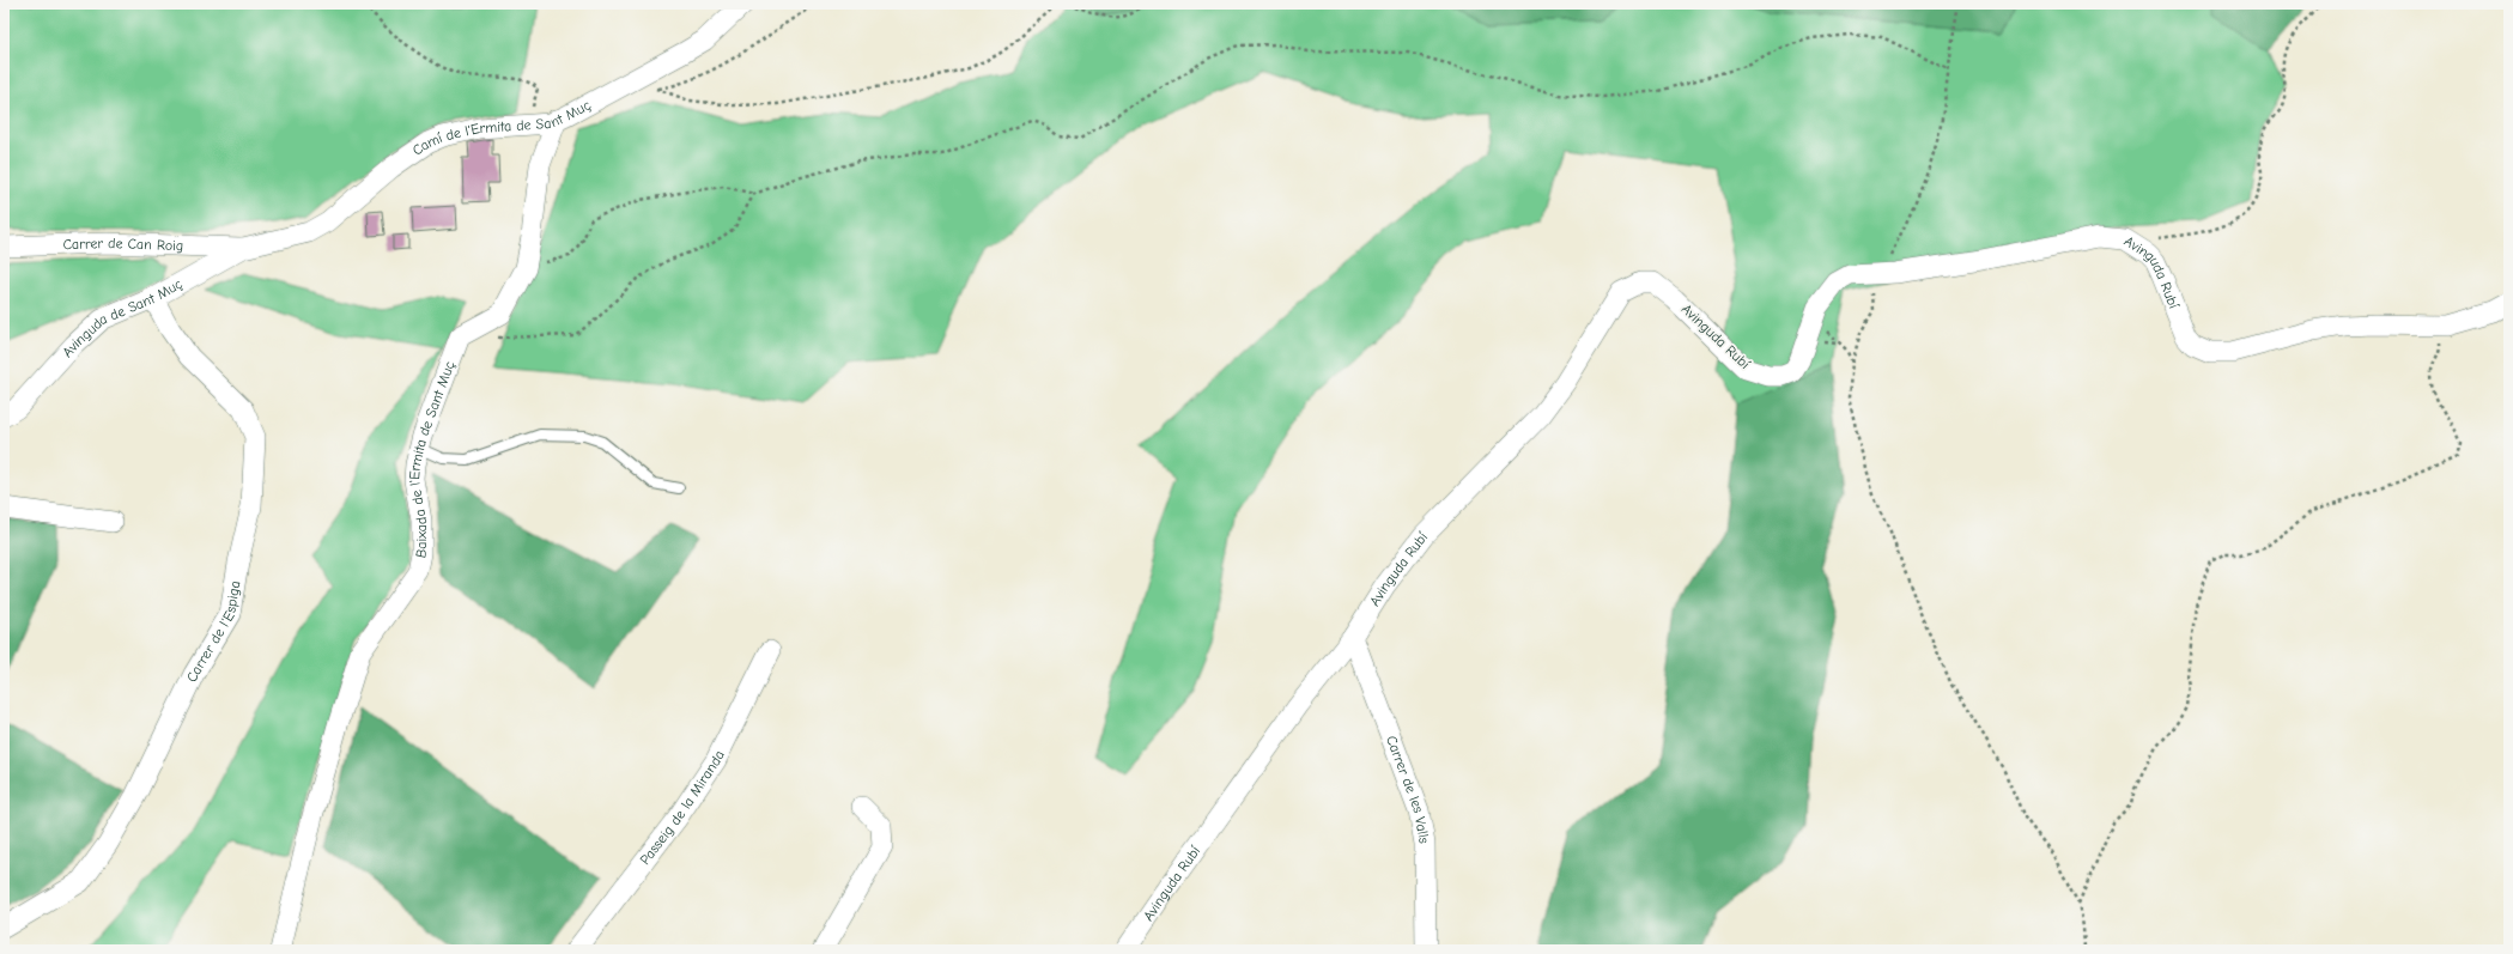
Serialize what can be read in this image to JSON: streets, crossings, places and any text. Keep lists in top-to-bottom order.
{
  "streets": {
    "street": [
      "Camí de l'Ermita de Sant Muç",
      "Carrer de Can Roig",
      "Avinguda Rubí",
      "Avinguda de Sant Muç",
      "Baixada de l'Ermita de Sant Muç",
      "Carrer de l'Espiga",
      "Carrer de les Valls",
      "Passeig de la Miranda"
    ]
  },
  "crossings": [
    ["Camí de l'Ermita de Sant Muç", "Carrer de Can Roig"],
    ["Camí de l'Ermita de Sant Muç", "Avinguda de Sant Muç"],
    ["Camí de l'Ermita de Sant Muç", "Baixada de l'Ermita de Sant Muç"],
    ["Carrer de Can Roig", "Avinguda de Sant Muç"],
    ["Avinguda Rubí", "Carrer de les Valls"],
    ["Avinguda de Sant Muç", "Carrer de l'Espiga"]
  ]
}
